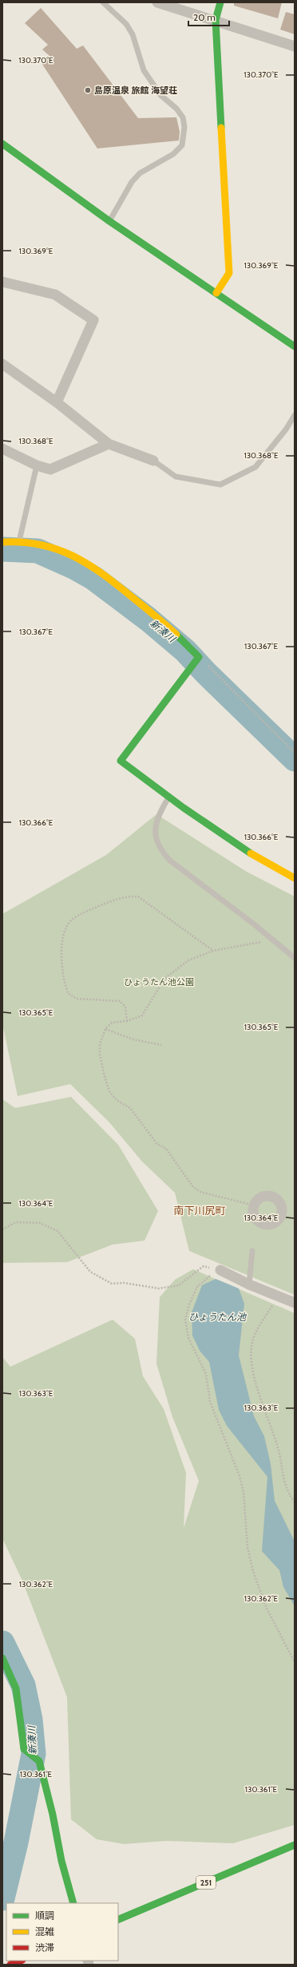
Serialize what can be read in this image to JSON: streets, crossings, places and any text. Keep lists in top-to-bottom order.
{
  "streets": {
    "main road": ["251"]
  },
  "districts": ["南下川尻町"],
  "water": ["新湊川", "ひょうたん池"],
  "parks": ["ひょうたん池公園"],
  "places": ["島原温泉 旅館 海望荘"],
  "legend": ["順調", "混雑", "渋滞"],
  "scale_bar": "20 m",
  "coordinates": [
    "130.370°E",
    "130.369°E",
    "130.368°E",
    "130.367°E",
    "130.366°E",
    "130.365°E",
    "130.364°E",
    "130.363°E",
    "130.362°E",
    "130.361°E"
  ]
}
